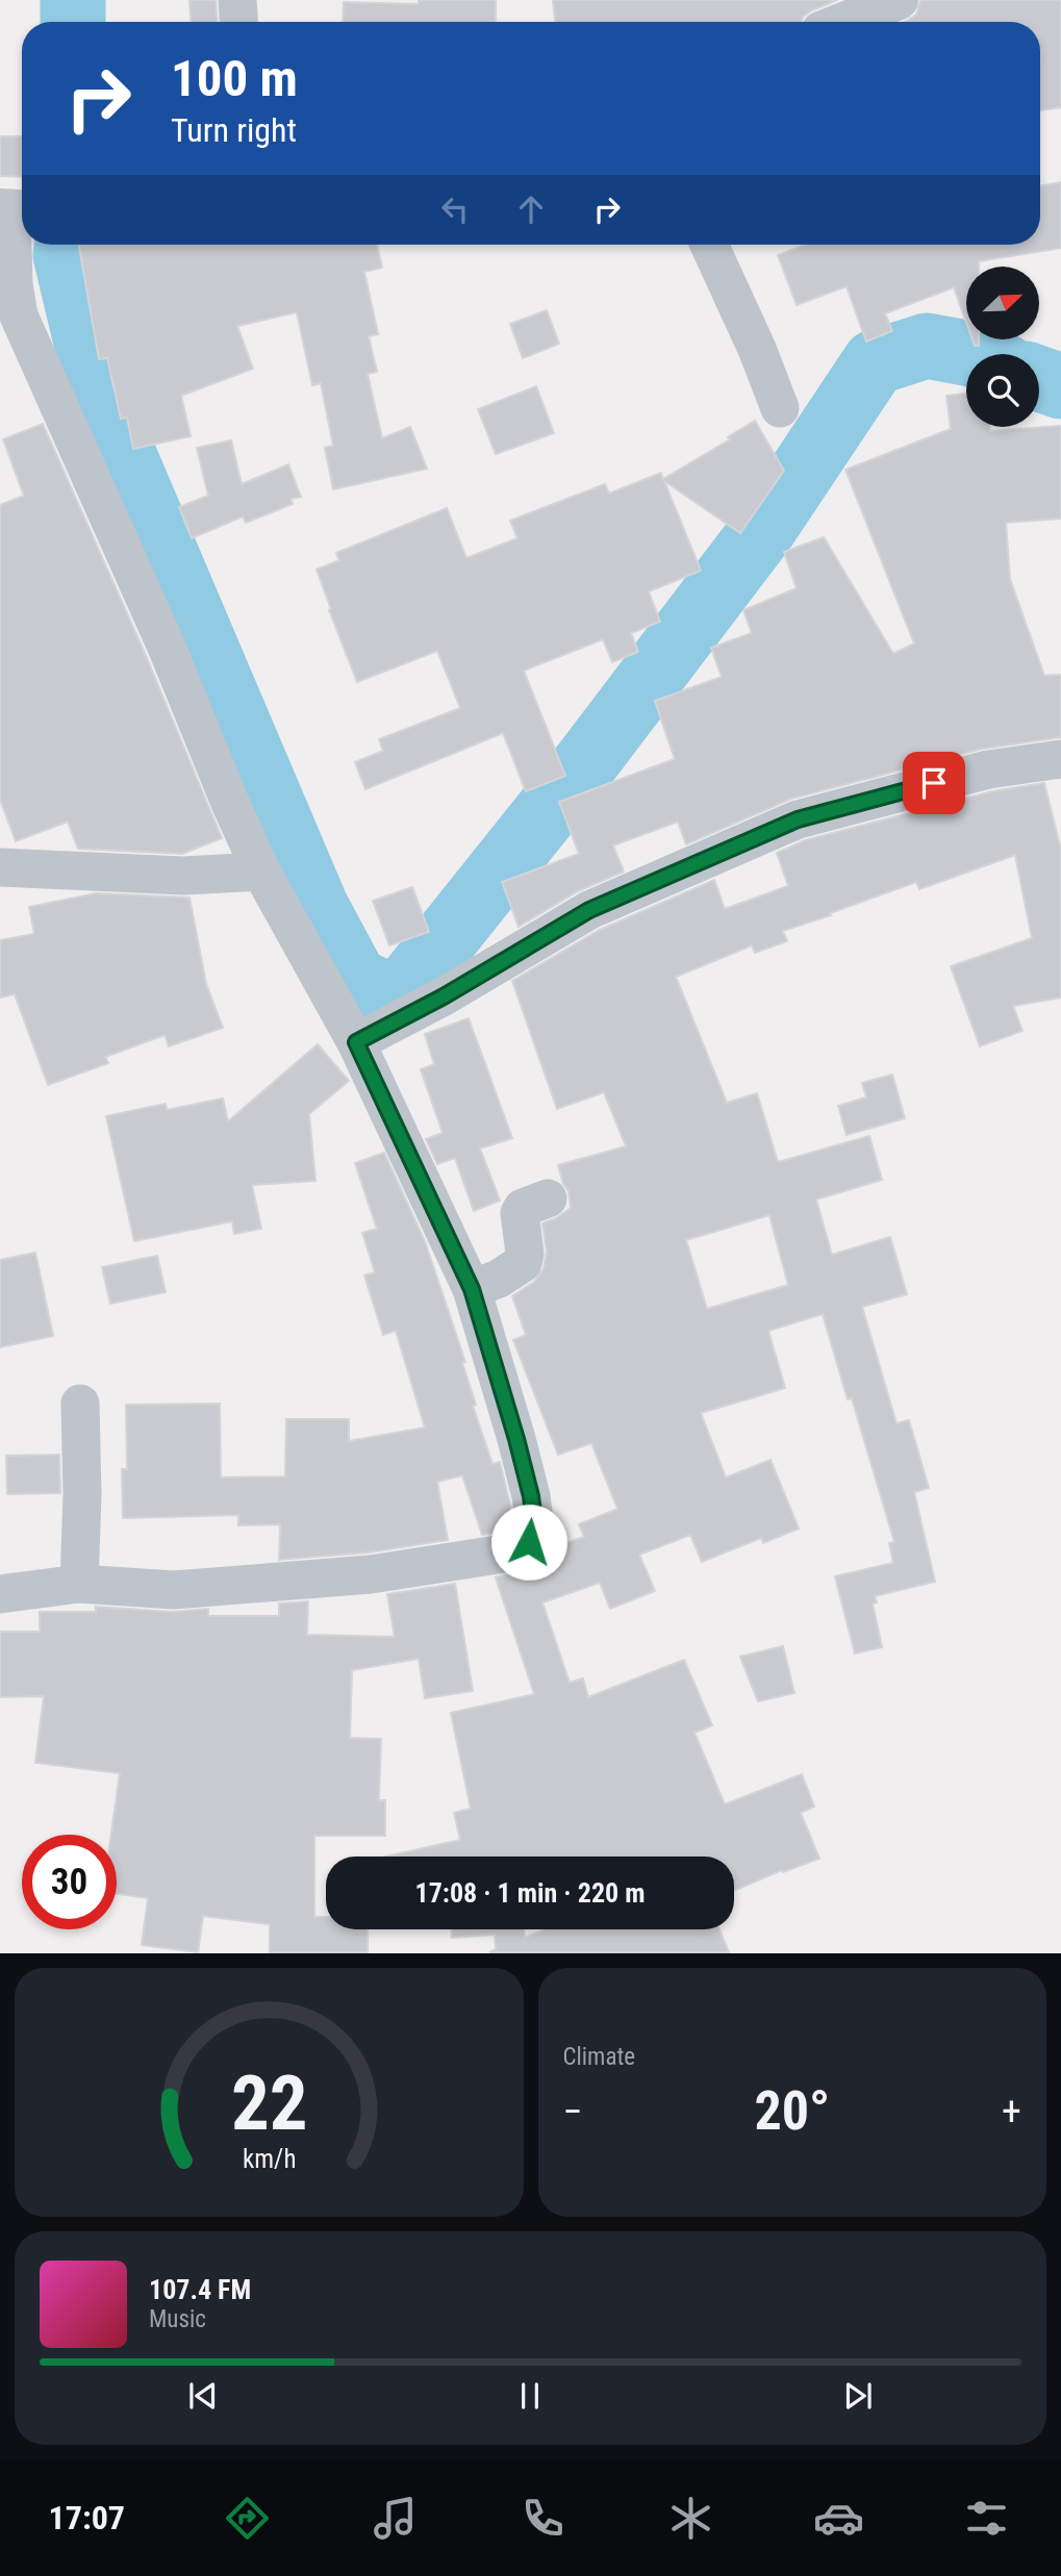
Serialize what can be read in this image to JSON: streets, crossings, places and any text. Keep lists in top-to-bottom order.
{
  "north": "top right",
  "page": {
    "turn": ["100 m", "Turn right"],
    "limit": "30",
    "trip": "17:08 · 1 min · 220 m",
    "tile": "Climate",
    "heat": ["−", "20°", "+"],
    "song": ["107.4 FM", "Music"],
    "tabs": "17:07",
    "gauge": ["22", "km/h"]
  }
}
